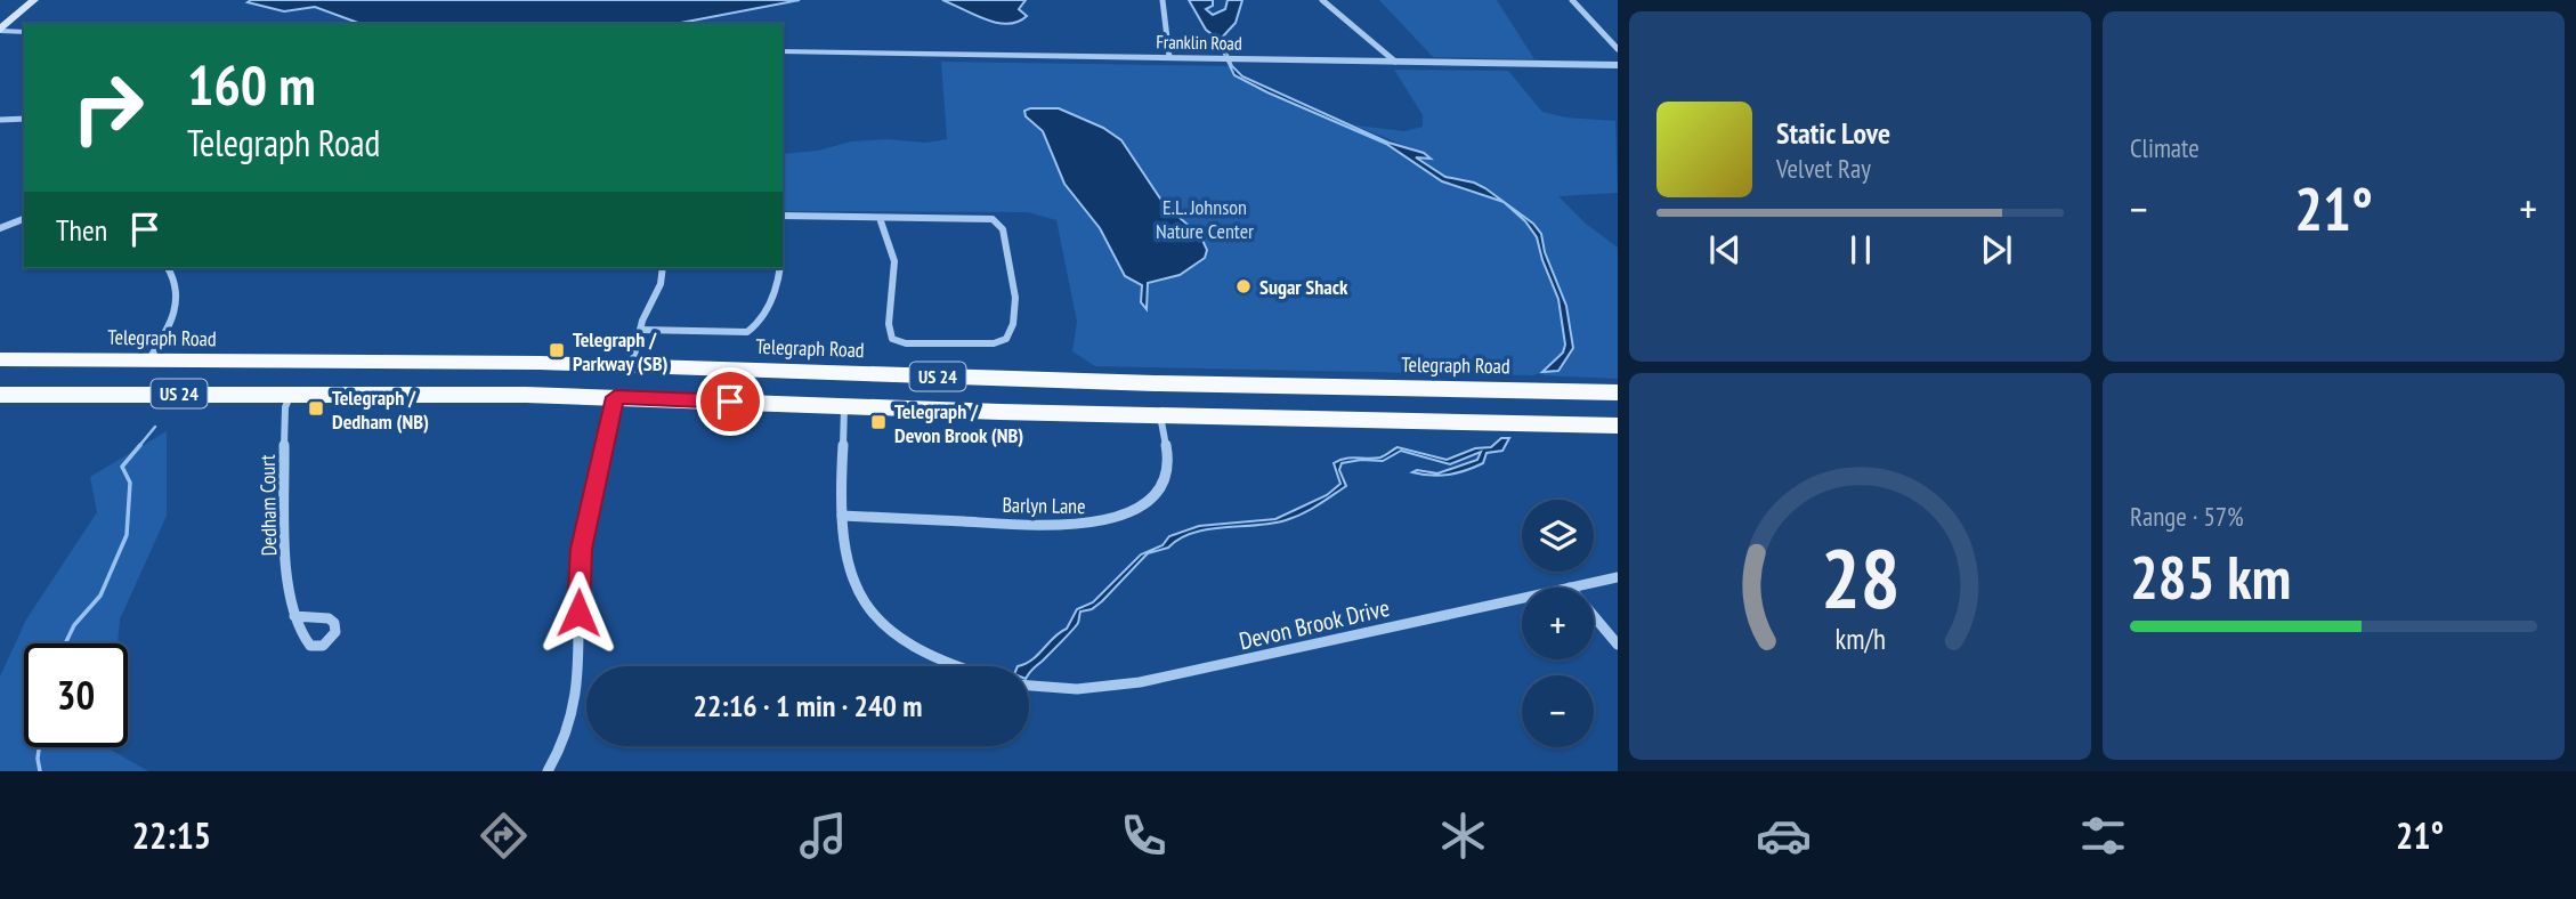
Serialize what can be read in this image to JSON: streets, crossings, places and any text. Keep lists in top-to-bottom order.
{
  "streets": {
    "highway": ["Telegraph Road", "US 24"],
    "street": [
      "Franklin Road",
      "Dedham Court",
      "Barlyn Lane",
      "Devon Brook Drive"
    ]
  },
  "crossings": [
    ["US 24", "Dedham Court"],
    ["US 24", "Barlyn Lane"]
  ],
  "parks": ["E.L. Johnson Nature Center"],
  "places": {
    "other": ["Sugar Shack"],
    "transit": ["Telegraph / Parkway (SB)", "Telegraph / Dedham (NB)", "Telegraph / Devon Brook (NB)"]
  },
  "page": {
    "tile": [
      "Climate",
      ["Range · 57%", "285 km"]
    ],
    "turn": ["160 m", "Telegraph Road"],
    "song": ["Static Love", "Velvet Ray"],
    "heat": ["−", "21°", "+"],
    "then": "Then",
    "map_buttons": ["+", "−"],
    "limit": "30",
    "trip": "22:16 · 1 min · 240 m",
    "tabs": ["22:15", "21°"],
    "gauge": ["28", "km/h"]
  }
}
